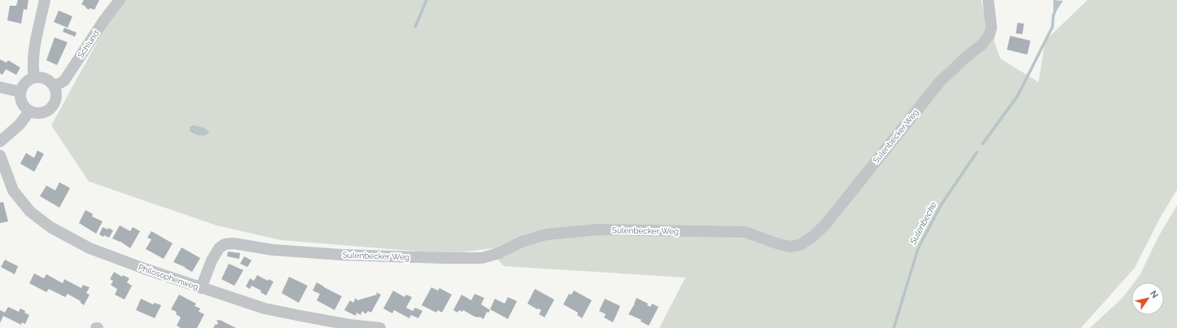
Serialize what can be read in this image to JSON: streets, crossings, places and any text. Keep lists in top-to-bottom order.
{
  "streets": {
    "street": ["Schlund", "Sulenbecker Weg", "Philosophenweg"]
  },
  "crossings": [
    ["Sulenbecker Weg", "Philosophenweg"]
  ],
  "water": ["Sulenbecke"],
  "north": "top right"
}
